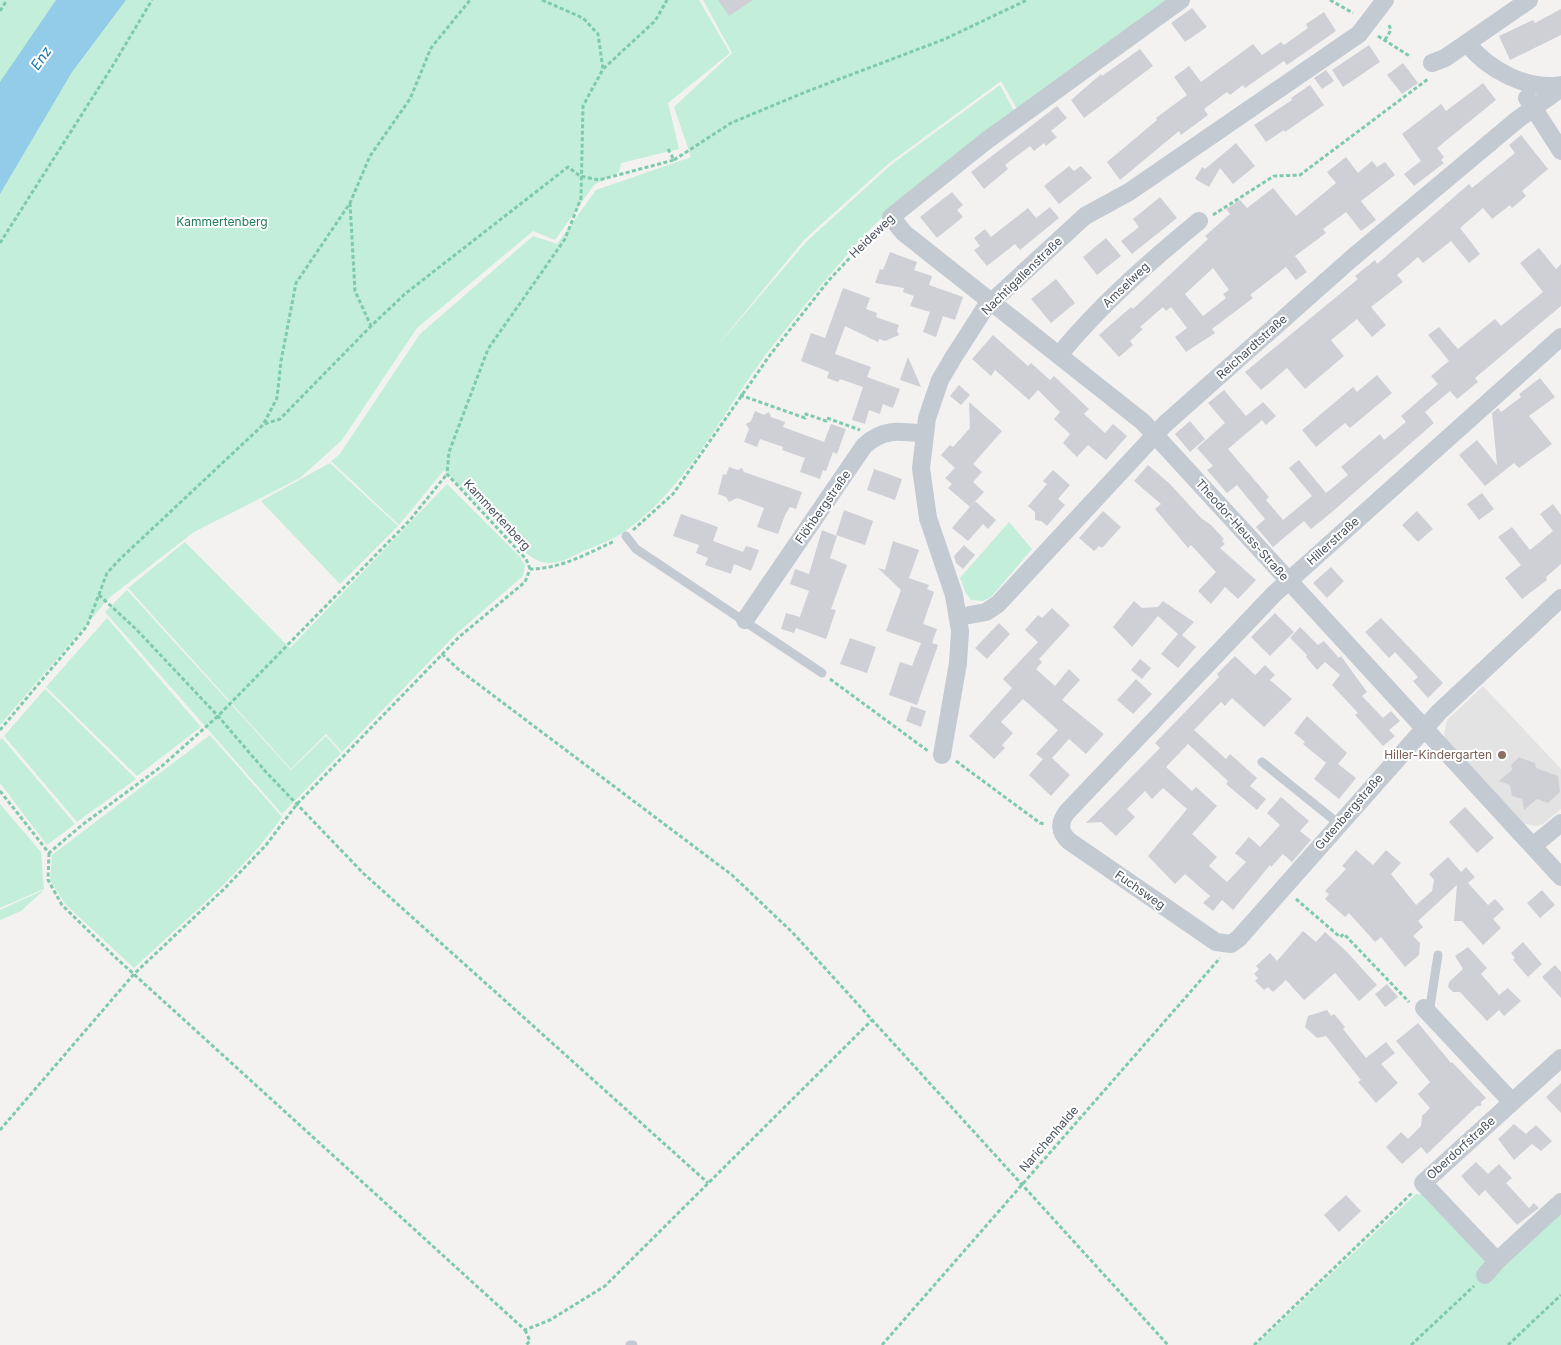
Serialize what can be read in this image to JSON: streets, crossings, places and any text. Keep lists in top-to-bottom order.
{
  "streets": {
    "street": [
      "Heideweg",
      "Nachtigallenstraße",
      "Amselweg",
      "Reichardtstraße",
      "Flöhbergstraße",
      "Theodor-Heuss-Straße",
      "Hillerstraße",
      "Gutenbergstraße",
      "Fuchsweg",
      "Oberdorfstraße"
    ],
    "path": ["Kammertenberg", "Narichenhalde"]
  },
  "crossings": [
    ["Heideweg", "Kammertenberg"],
    ["Heideweg", "Theodor-Heuss-Straße"],
    ["Nachtigallenstraße", "Reichardtstraße"],
    ["Nachtigallenstraße", "Theodor-Heuss-Straße"],
    ["Amselweg", "Theodor-Heuss-Straße"],
    ["Reichardtstraße", "Theodor-Heuss-Straße"],
    ["Theodor-Heuss-Straße", "Hillerstraße"],
    ["Theodor-Heuss-Straße", "Gutenbergstraße"],
    ["Hillerstraße", "Fuchsweg"],
    ["Gutenbergstraße", "Fuchsweg"],
    ["Gutenbergstraße", "Narichenhalde"],
    ["Fuchsweg", "Narichenhalde"]
  ],
  "water": ["Enz"],
  "parks": ["Kammertenberg"],
  "places": ["Hiller-Kindergarten"]
}
